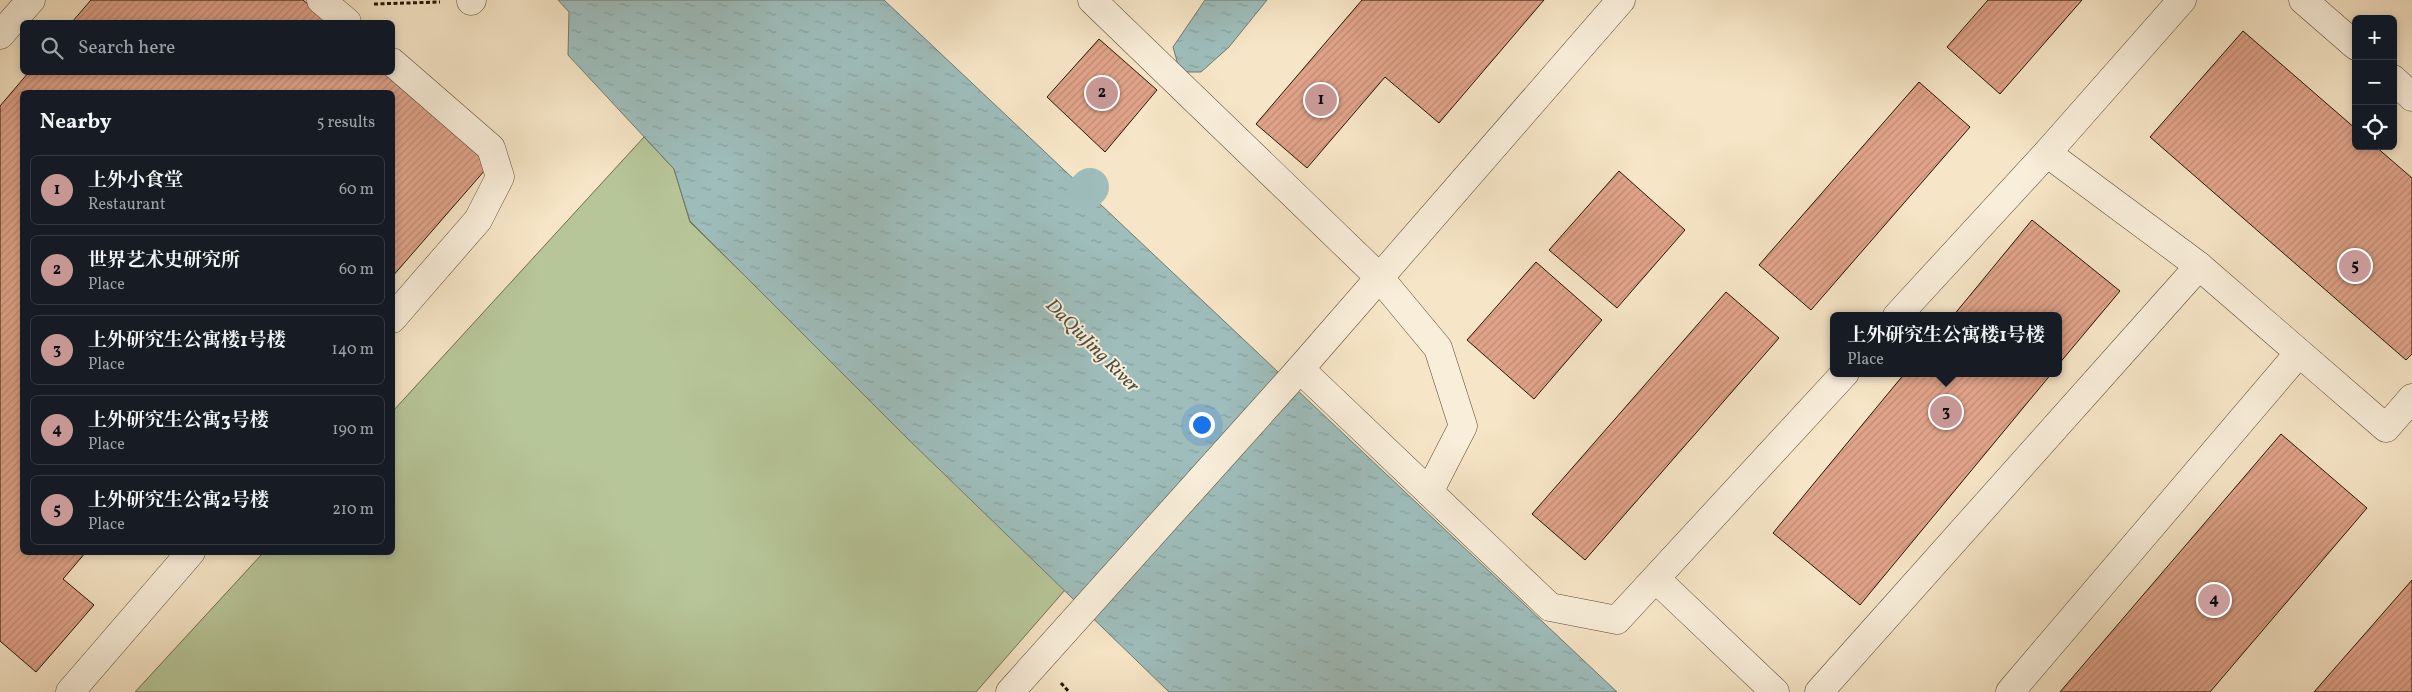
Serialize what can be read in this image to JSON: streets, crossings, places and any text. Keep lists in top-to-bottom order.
{
  "water": ["DaQiuJing River"],
  "page": {
    "map_buttons": ["+", "−"],
    "search": "Search here",
    "pins": [
      "2",
      "1",
      "5",
      "3",
      "4"
    ],
    "heading": ["Nearby", "5 results"],
    "list": [
      {
        "mark": "1",
        "name": "上外小食堂",
        "note": "Restaurant",
        "value": "60 m"
      },
      {
        "mark": "2",
        "name": "世界艺术史研究所",
        "note": "Place",
        "value": "60 m"
      },
      {
        "mark": "3",
        "name": "上外研究生公寓楼1号楼",
        "note": "Place",
        "value": "140 m"
      },
      {
        "mark": "4",
        "name": "上外研究生公寓3号楼",
        "note": "Place",
        "value": "190 m"
      },
      {
        "mark": "5",
        "name": "上外研究生公寓2号楼",
        "note": "Place",
        "value": "210 m"
      }
    ],
    "popup": ["上外研究生公寓楼1号楼", "Place"]
  }
}
